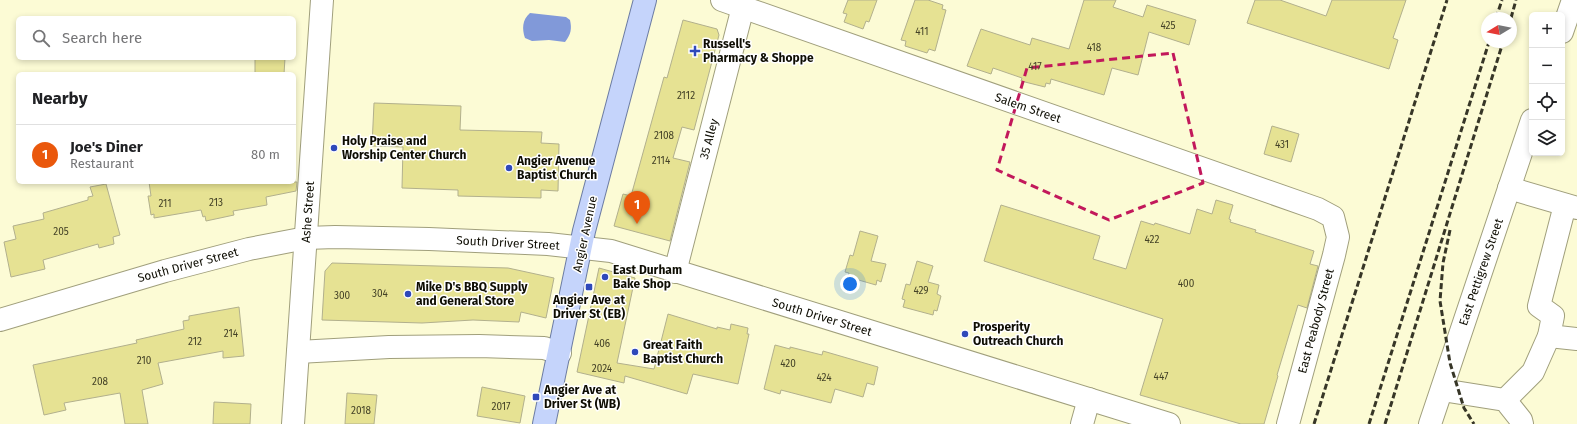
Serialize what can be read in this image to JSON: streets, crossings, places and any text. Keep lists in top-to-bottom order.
{
  "streets": {
    "main road": ["Angier Avenue"],
    "street": [
      "Salem Street",
      "35 Alley",
      "Ashe Street",
      "South Driver Street",
      "East Pettigrew Street",
      "East Peabody Street"
    ]
  },
  "crossings": [
    ["Salem Street", "35 Alley"],
    ["Salem Street", "East Peabody Street"],
    ["35 Alley", "South Driver Street"],
    ["Ashe Street", "South Driver Street"],
    ["Angier Avenue", "South Driver Street"]
  ],
  "places": {
    "health": ["Russell's Pharmacy & Shoppe"],
    "other": [
      "Holy Praise and Worship Center Church",
      "Angier Avenue Baptist Church",
      "East Durham Bake Shop",
      "Mike D's BBQ Supply and General Store",
      "Prosperity Outreach Church",
      "Great Faith Baptist Church"
    ],
    "transit": ["Angier Ave at Driver St (EB)", "Angier Ave at Driver St (WB)"]
  },
  "house_numbers": [
    "425",
    "411",
    "418",
    "417",
    "2112",
    "2108",
    "431",
    "2114",
    "213",
    "211",
    "205",
    "422",
    "400",
    "429",
    "304",
    "300",
    "214",
    "212",
    "406",
    "210",
    "420",
    "2024",
    "447",
    "424",
    "208",
    "2017",
    "2018"
  ],
  "north": "left",
  "page": {
    "map_buttons": ["+", "−"],
    "search": "Search here",
    "heading": "Nearby",
    "list": [
      {
        "mark": "1",
        "name": "Joe's Diner",
        "note": "Restaurant",
        "value": "80 m"
      }
    ],
    "pins": "1"
  }
}
